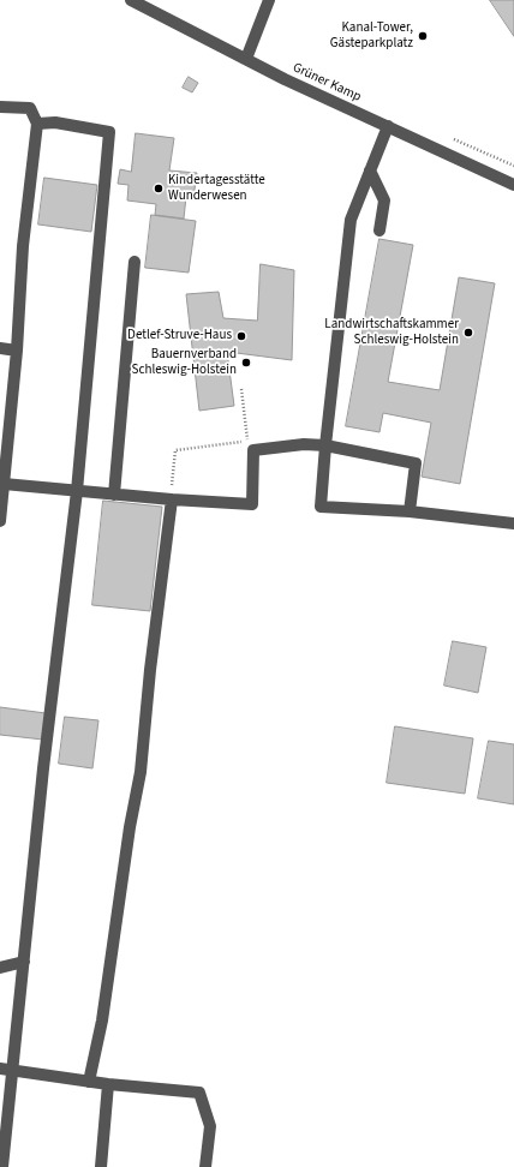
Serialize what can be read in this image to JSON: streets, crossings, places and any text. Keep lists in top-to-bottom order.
{
  "streets": {
    "street": ["Grüner Kamp"]
  },
  "places": [
    "Kanal-Tower, Gästeparkplatz",
    "Kindertagesstätte Wunderwesen",
    "Landwirtschaftskammer Schleswig-Holstein",
    "Detlef-Struve-Haus",
    "Bauernverband Schleswig-Holstein"
  ]
}
